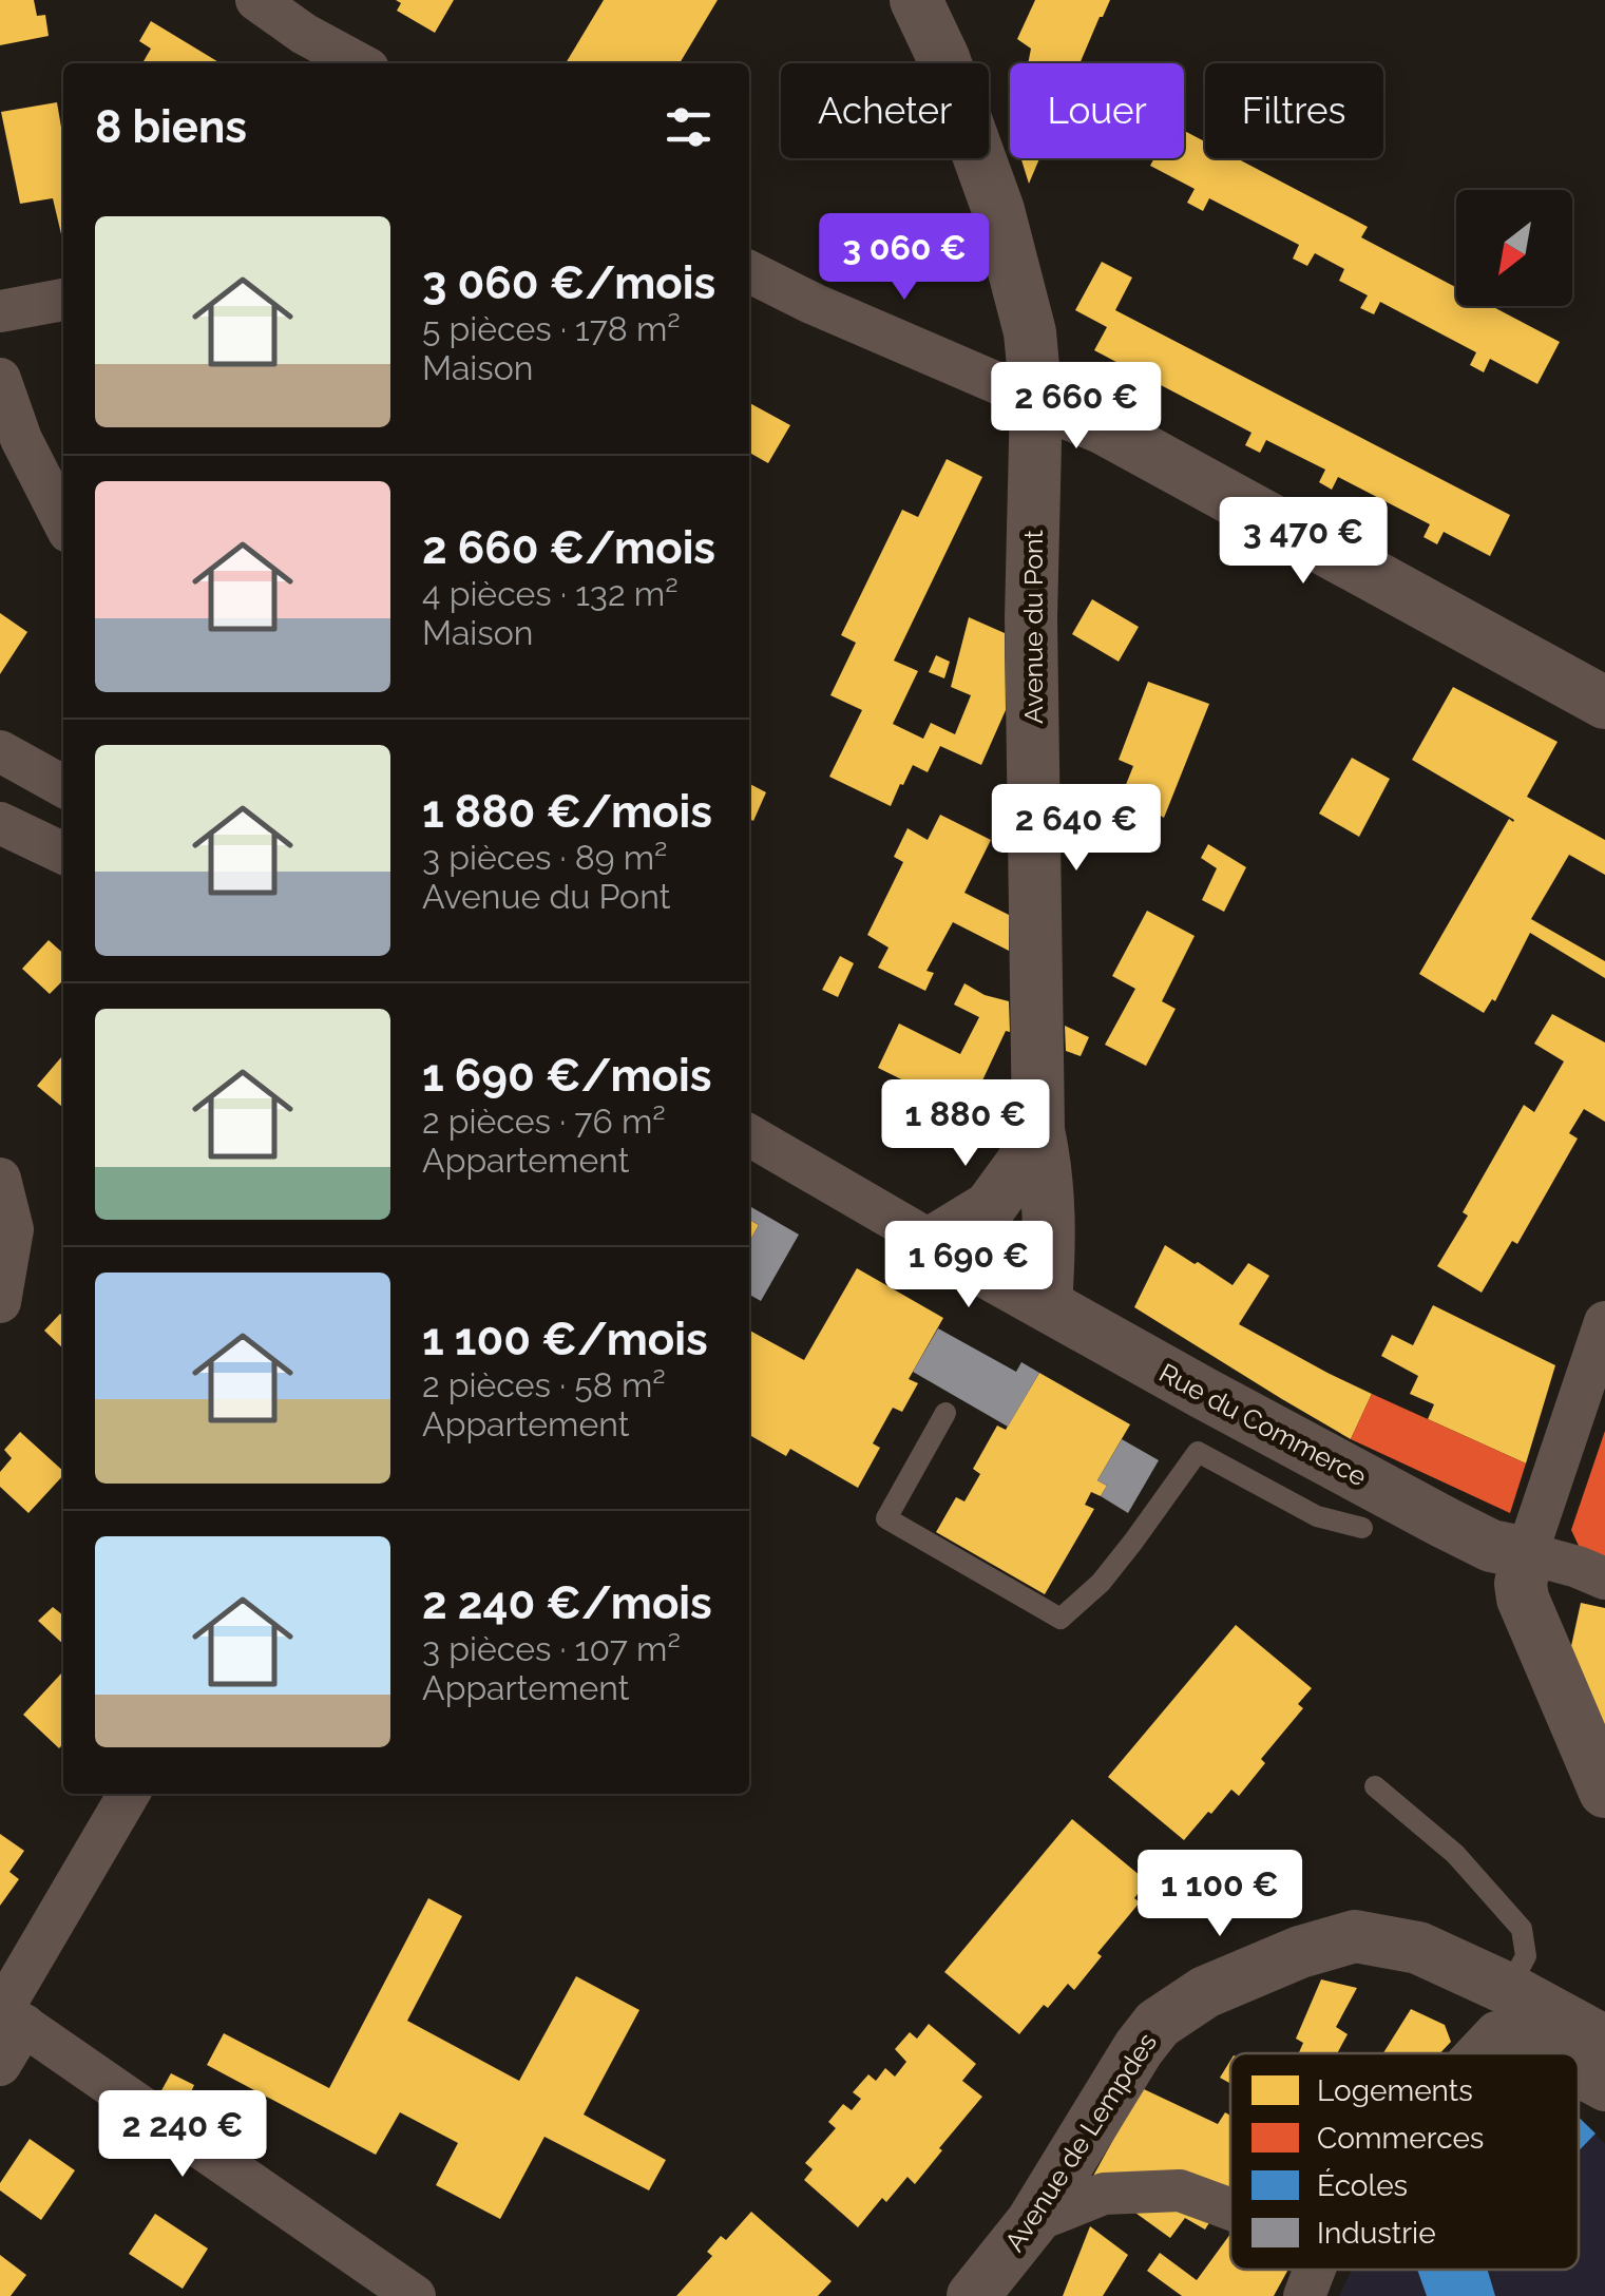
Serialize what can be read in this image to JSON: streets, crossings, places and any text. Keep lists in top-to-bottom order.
{
  "streets": {
    "street": ["Avenue du Pont", "Rue du Commerce", "Avenue de Lempdes"]
  },
  "crossings": [
    ["Avenue du Pont", "Rue du Commerce"]
  ],
  "legend": [
    "Logements",
    "Commerces",
    "Écoles",
    "Industrie"
  ],
  "north": "bottom left",
  "page": {
    "chip": ["Acheter", "Louer", "Filtres"],
    "heading": "8 biens",
    "list": [
      {
        "name": "3 060 €/mois",
        "note": "5 pièces · 178 m² · Maison"
      },
      {
        "name": "2 660 €/mois",
        "note": "4 pièces · 132 m² · Maison"
      },
      {
        "name": "1 880 €/mois",
        "note": "3 pièces · 89 m² · Avenue du Pont"
      },
      {
        "name": "1 690 €/mois",
        "note": "2 pièces · 76 m² · Appartement"
      },
      {
        "name": "1 100 €/mois",
        "note": "2 pièces · 58 m² · Appartement"
      },
      {
        "name": "2 240 €/mois",
        "note": "3 pièces · 107 m² · Appartement"
      }
    ],
    "price": [
      "3 060 €",
      "2 660 €",
      "3 470 €",
      "2 640 €",
      "1 880 €",
      "1 690 €",
      "1 100 €",
      "2 240 €"
    ]
  }
}
